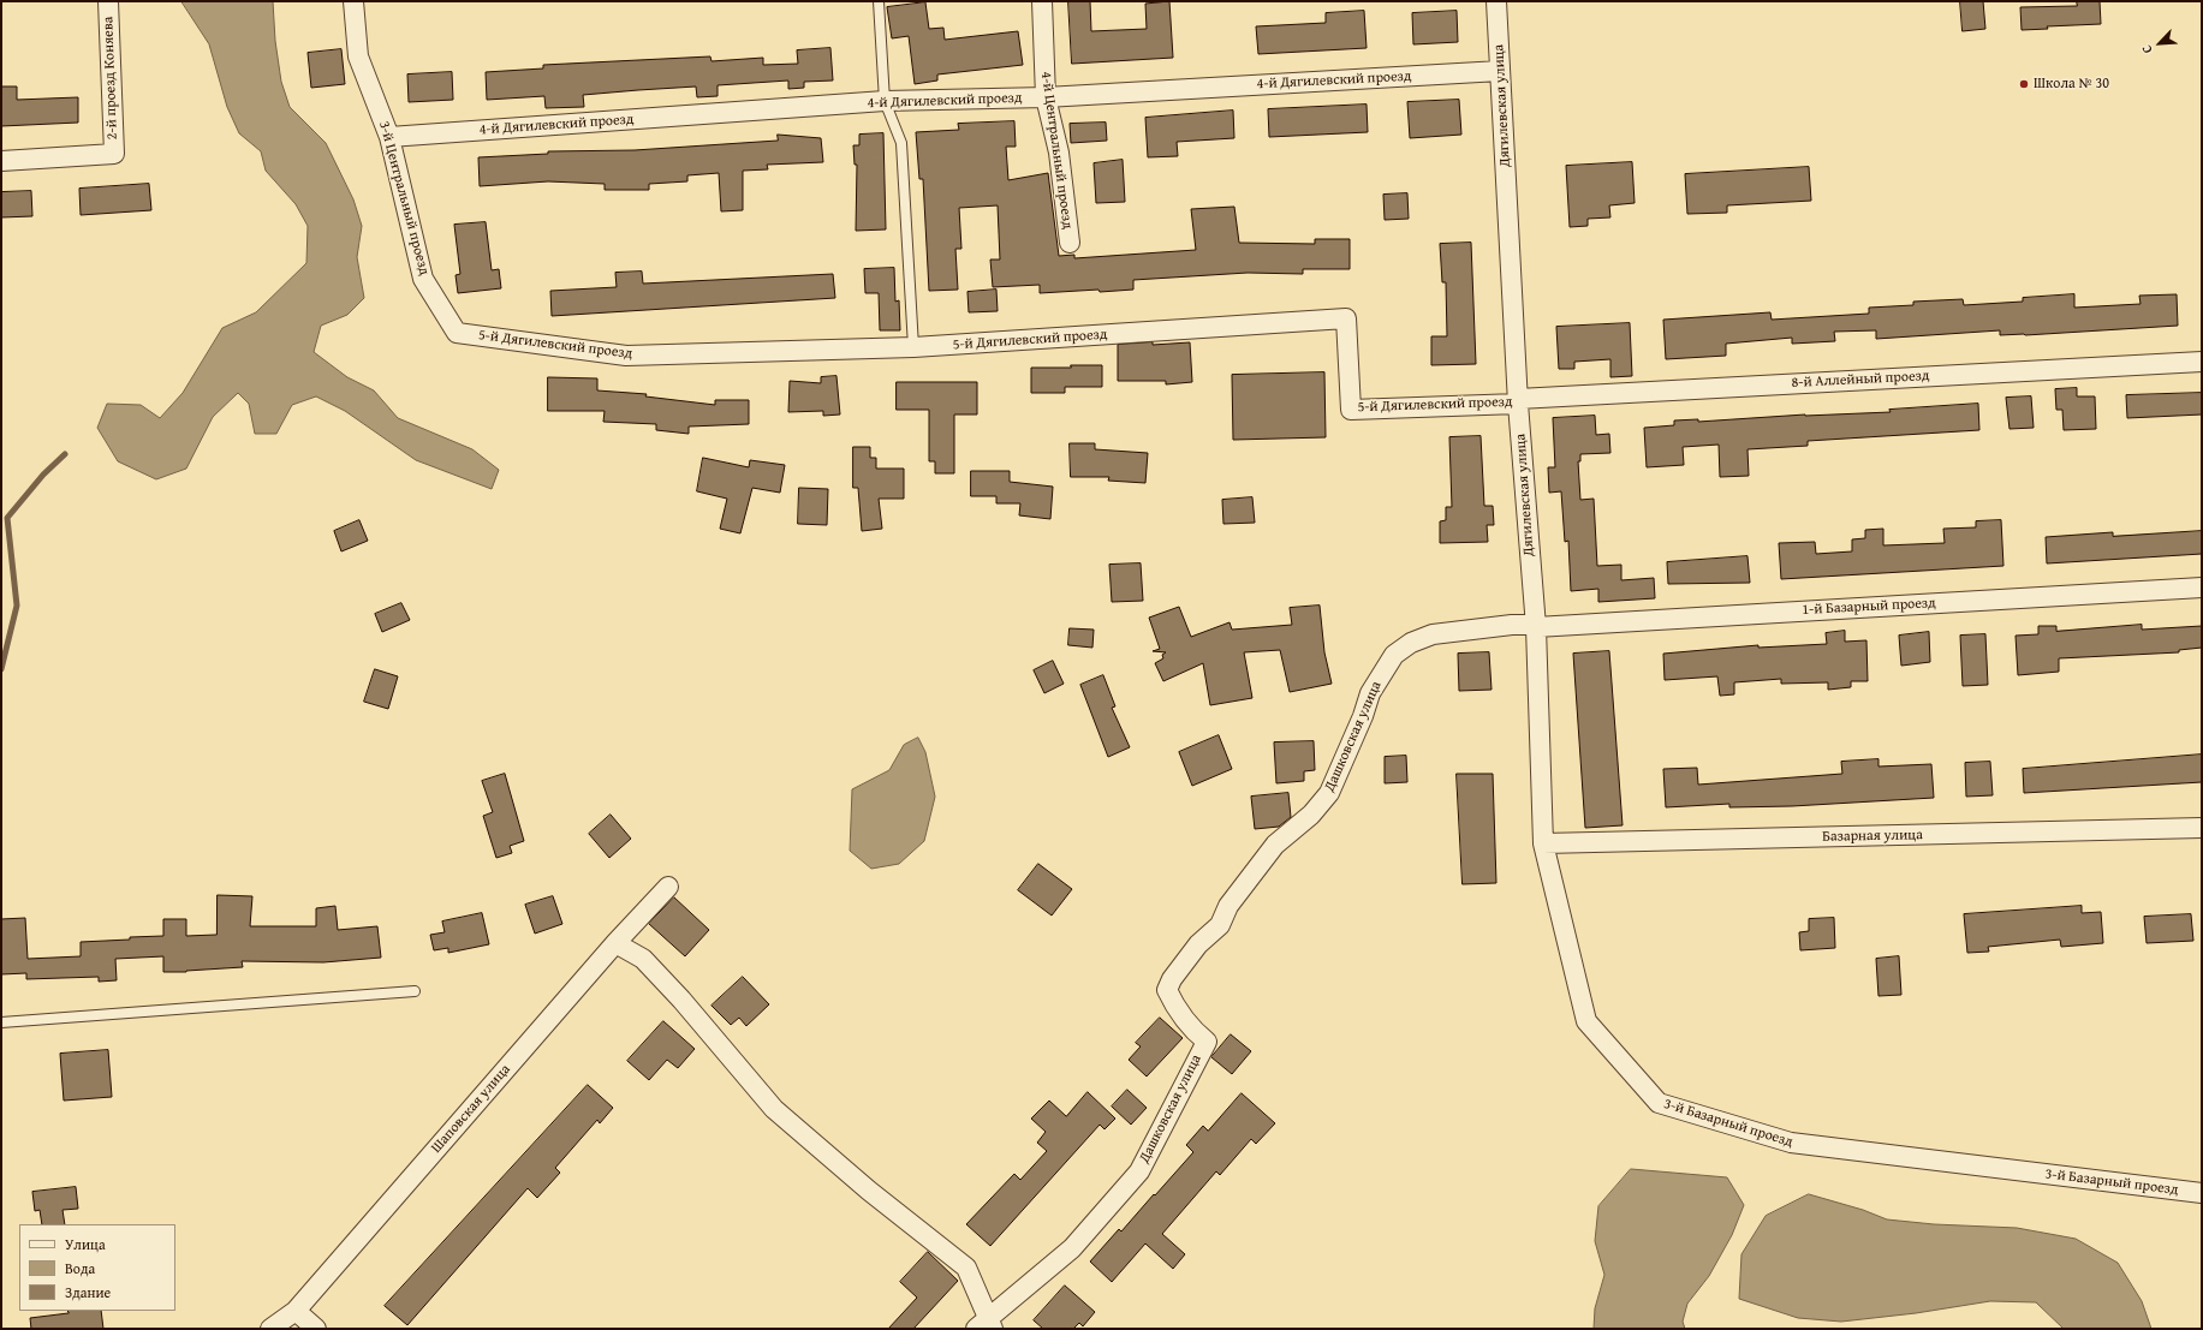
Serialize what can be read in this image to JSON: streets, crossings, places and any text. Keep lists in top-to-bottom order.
{
  "streets": {
    "street": [
      "2-й проезд Коняева",
      "4-й Дягилевский проезд",
      "Дягилевская улица",
      "4-й Центральный проезд",
      "3-й Центральный проезд",
      "5-й Дягилевский проезд",
      "8-й Аллейный проезд",
      "1-й Базарный проезд",
      "Дашковская улица",
      "Базарная улица",
      "Шаповская улица",
      "3-й Базарный проезд"
    ]
  },
  "crossings": [
    ["4-й Дягилевский проезд", "Дягилевская улица"],
    ["4-й Дягилевский проезд", "4-й Центральный проезд"],
    ["4-й Дягилевский проезд", "3-й Центральный проезд"],
    ["Дягилевская улица", "5-й Дягилевский проезд"],
    ["Дягилевская улица", "8-й Аллейный проезд"],
    ["Дягилевская улица", "1-й Базарный проезд"],
    ["Дягилевская улица", "Дашковская улица"],
    ["Дягилевская улица", "Базарная улица"],
    ["Дягилевская улица", "3-й Базарный проезд"],
    ["3-й Центральный проезд", "5-й Дягилевский проезд"],
    ["5-й Дягилевский проезд", "8-й Аллейный проезд"],
    ["1-й Базарный проезд", "Дашковская улица"],
    ["Базарная улица", "3-й Базарный проезд"]
  ],
  "places": ["Школа № 30"],
  "legend": ["Улица", "Вода", "Здание"],
  "north": "bottom left"
}
